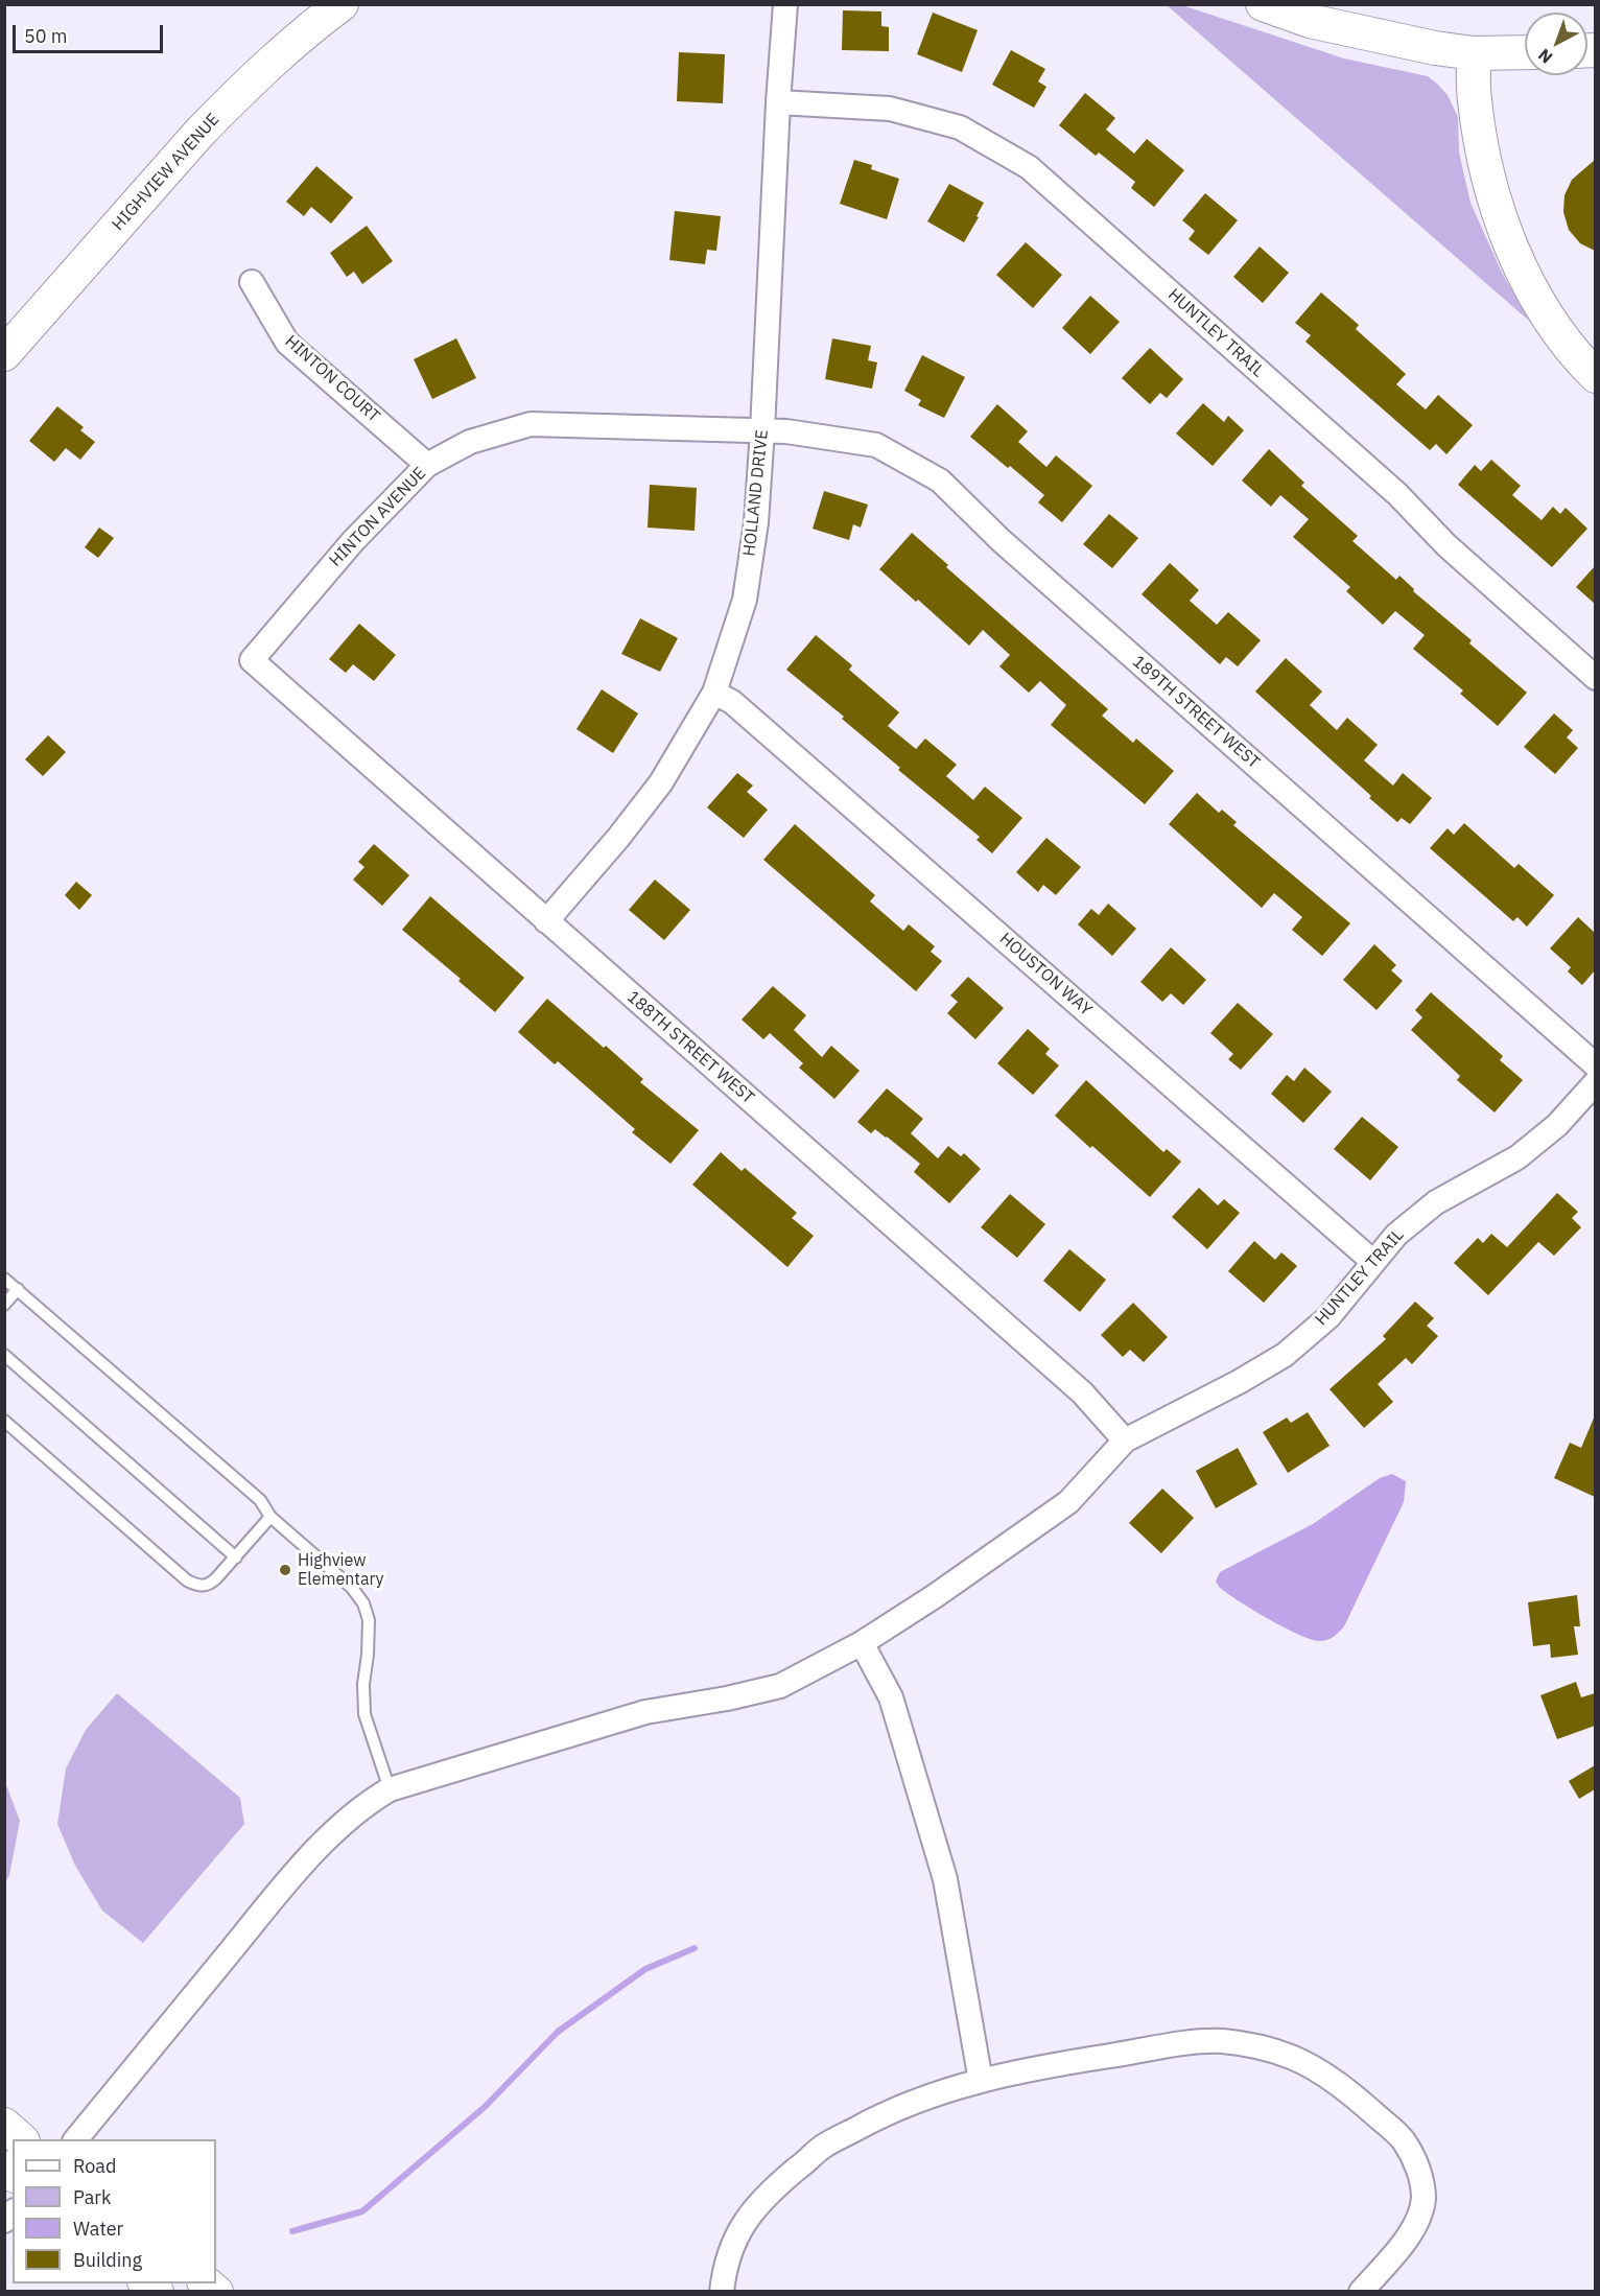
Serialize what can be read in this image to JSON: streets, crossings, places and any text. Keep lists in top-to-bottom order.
{
  "streets": {
    "street": [
      "HIGHVIEW AVENUE",
      "HUNTLEY TRAIL",
      "HINTON COURT",
      "HOLLAND DRIVE",
      "HINTON AVENUE",
      "189TH STREET WEST",
      "HOUSTON WAY",
      "188TH STREET WEST"
    ]
  },
  "crossings": [
    ["HUNTLEY TRAIL", "HOLLAND DRIVE"],
    ["HUNTLEY TRAIL", "HOUSTON WAY"],
    ["HUNTLEY TRAIL", "188TH STREET WEST"],
    ["HINTON COURT", "HINTON AVENUE"],
    ["HOLLAND DRIVE", "HINTON AVENUE"],
    ["HOLLAND DRIVE", "189TH STREET WEST"],
    ["HOLLAND DRIVE", "HOUSTON WAY"],
    ["HOLLAND DRIVE", "188TH STREET WEST"],
    ["HINTON AVENUE", "189TH STREET WEST"],
    ["HINTON AVENUE", "188TH STREET WEST"]
  ],
  "places": ["Highview Elementary"],
  "legend": [
    "Road",
    "Park",
    "Water",
    "Building"
  ],
  "scale_bar": "50 m",
  "north": "bottom left"
}
